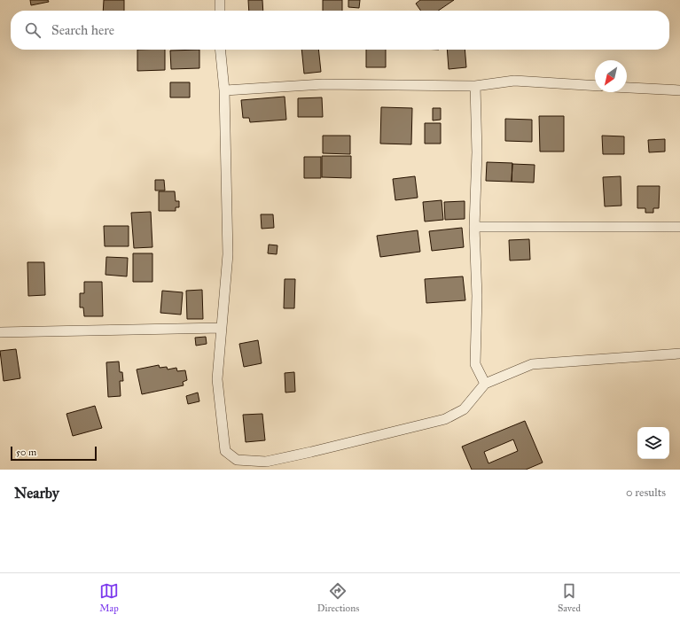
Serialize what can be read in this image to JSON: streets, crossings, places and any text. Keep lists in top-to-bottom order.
{
  "scale_bar": "50 m",
  "north": "bottom left",
  "page": {
    "search": "Search here",
    "scale": "50 m",
    "heading": ["Nearby", "0 results"],
    "nav": ["Map", "Directions", "Saved"]
  }
}
